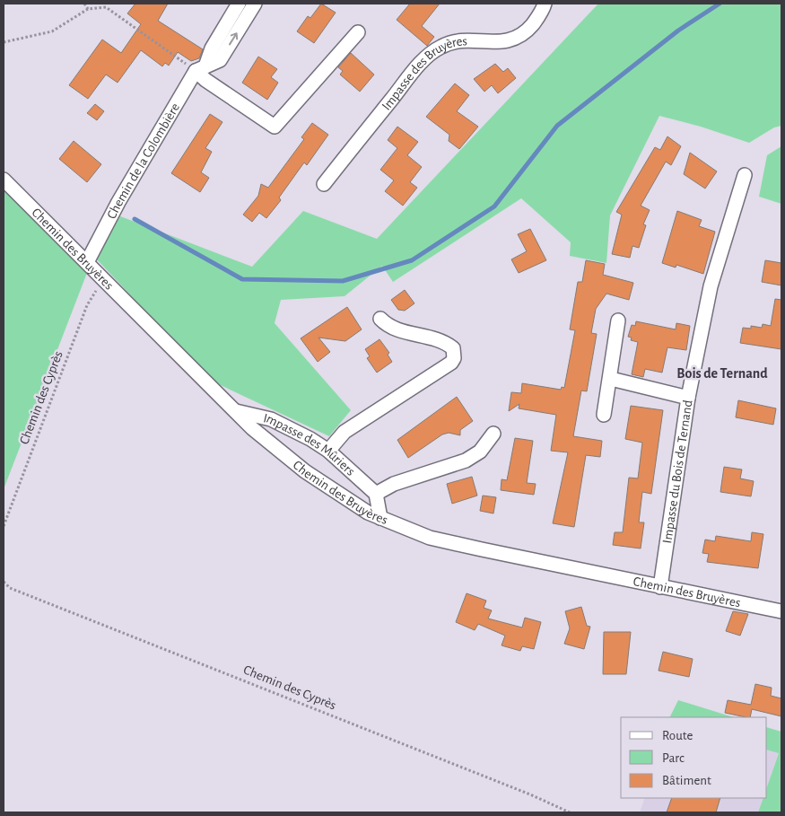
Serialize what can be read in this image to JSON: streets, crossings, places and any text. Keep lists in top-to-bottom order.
{
  "streets": {
    "street": [
      "Impasse des Bruyères",
      "Chemin de la Colombière",
      "Chemin des Bruyères",
      "Impasse des Mûriers",
      "Impasse du Bois de Ternand"
    ],
    "path": ["Chemin des Cyprès"]
  },
  "crossings": [
    ["Chemin de la Colombière", "Chemin des Bruyères"],
    ["Chemin des Bruyères", "Chemin des Cyprès"],
    ["Chemin des Bruyères", "Impasse des Mûriers"],
    ["Chemin des Bruyères", "Impasse du Bois de Ternand"]
  ],
  "districts": ["Bois de Ternand"],
  "legend": ["Route", "Parc", "Bâtiment"]
}
